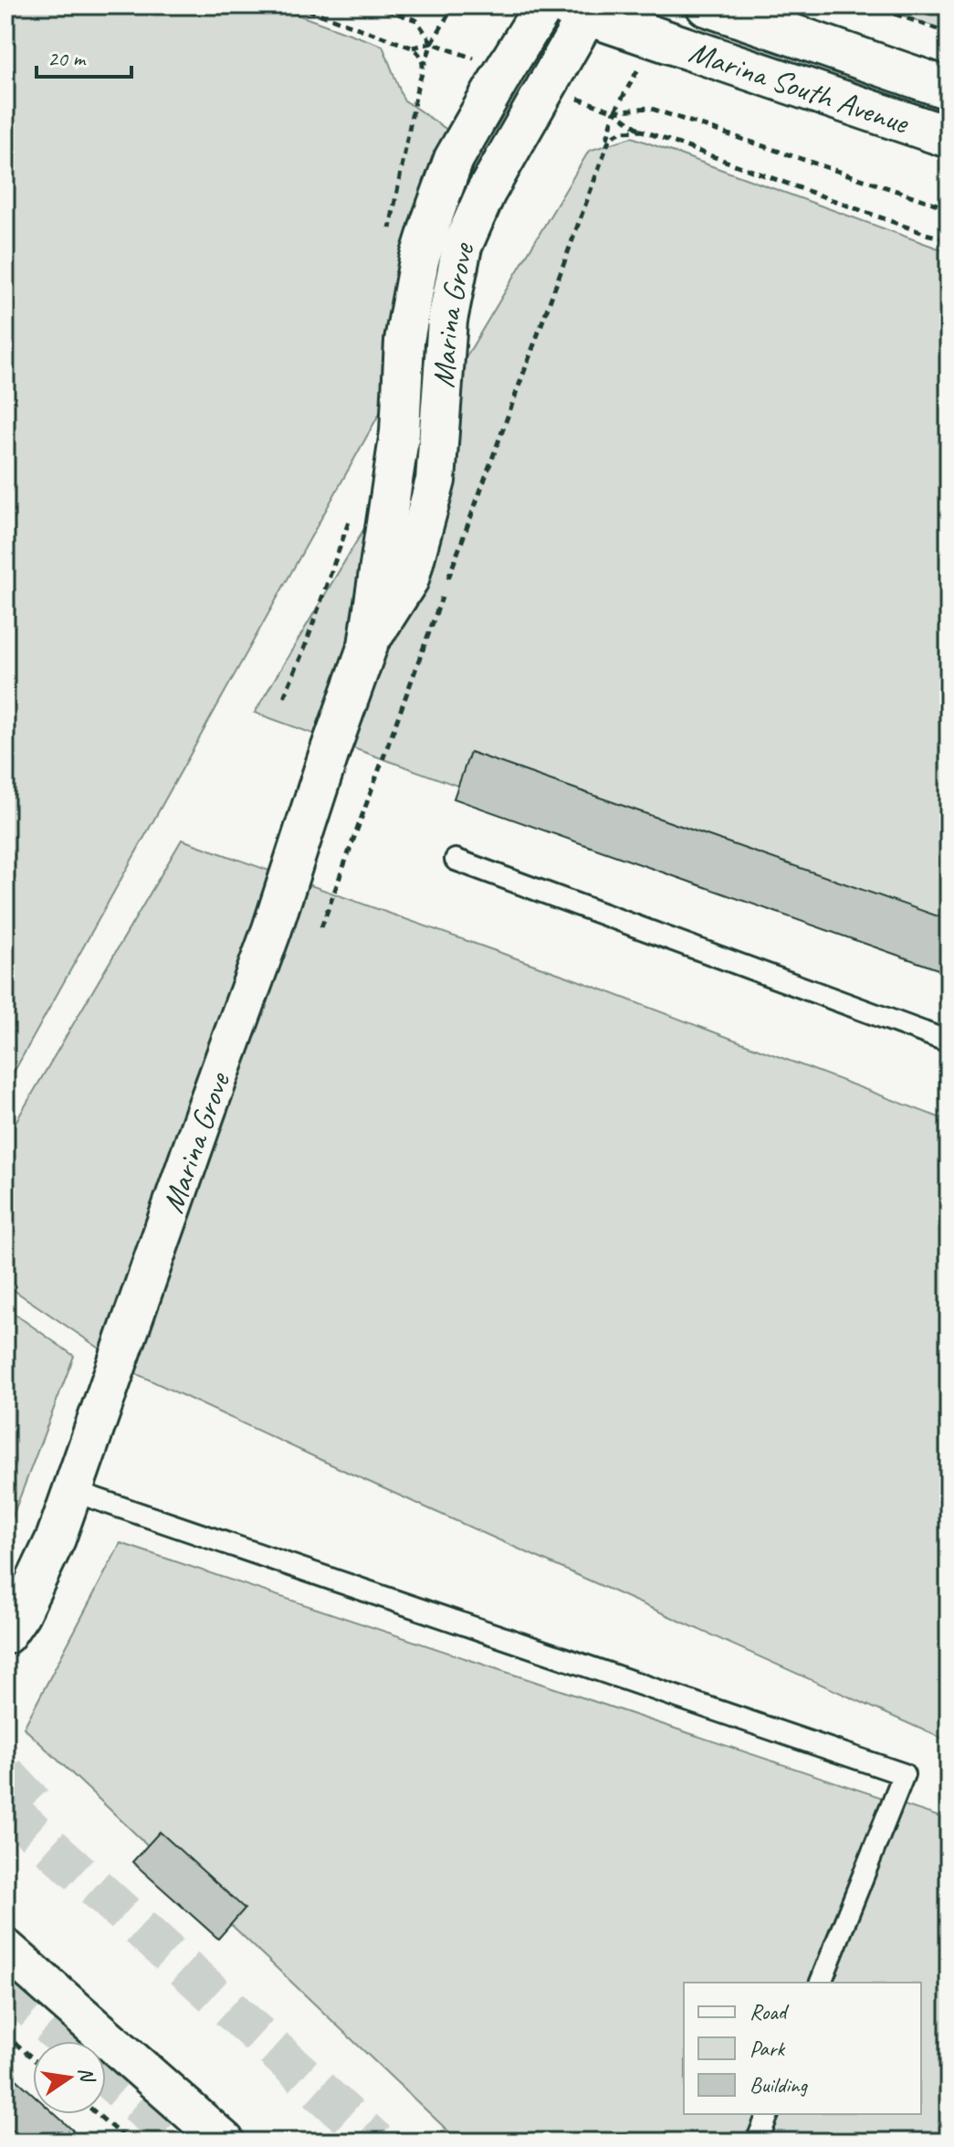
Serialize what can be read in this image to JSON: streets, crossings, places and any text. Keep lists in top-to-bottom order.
{
  "streets": {
    "street": ["Marina South Avenue", "Marina Grove"]
  },
  "crossings": [
    ["Marina South Avenue", "Marina Grove"]
  ],
  "legend": ["Road", "Park", "Building"],
  "scale_bar": "20 m",
  "north": "right"
}
